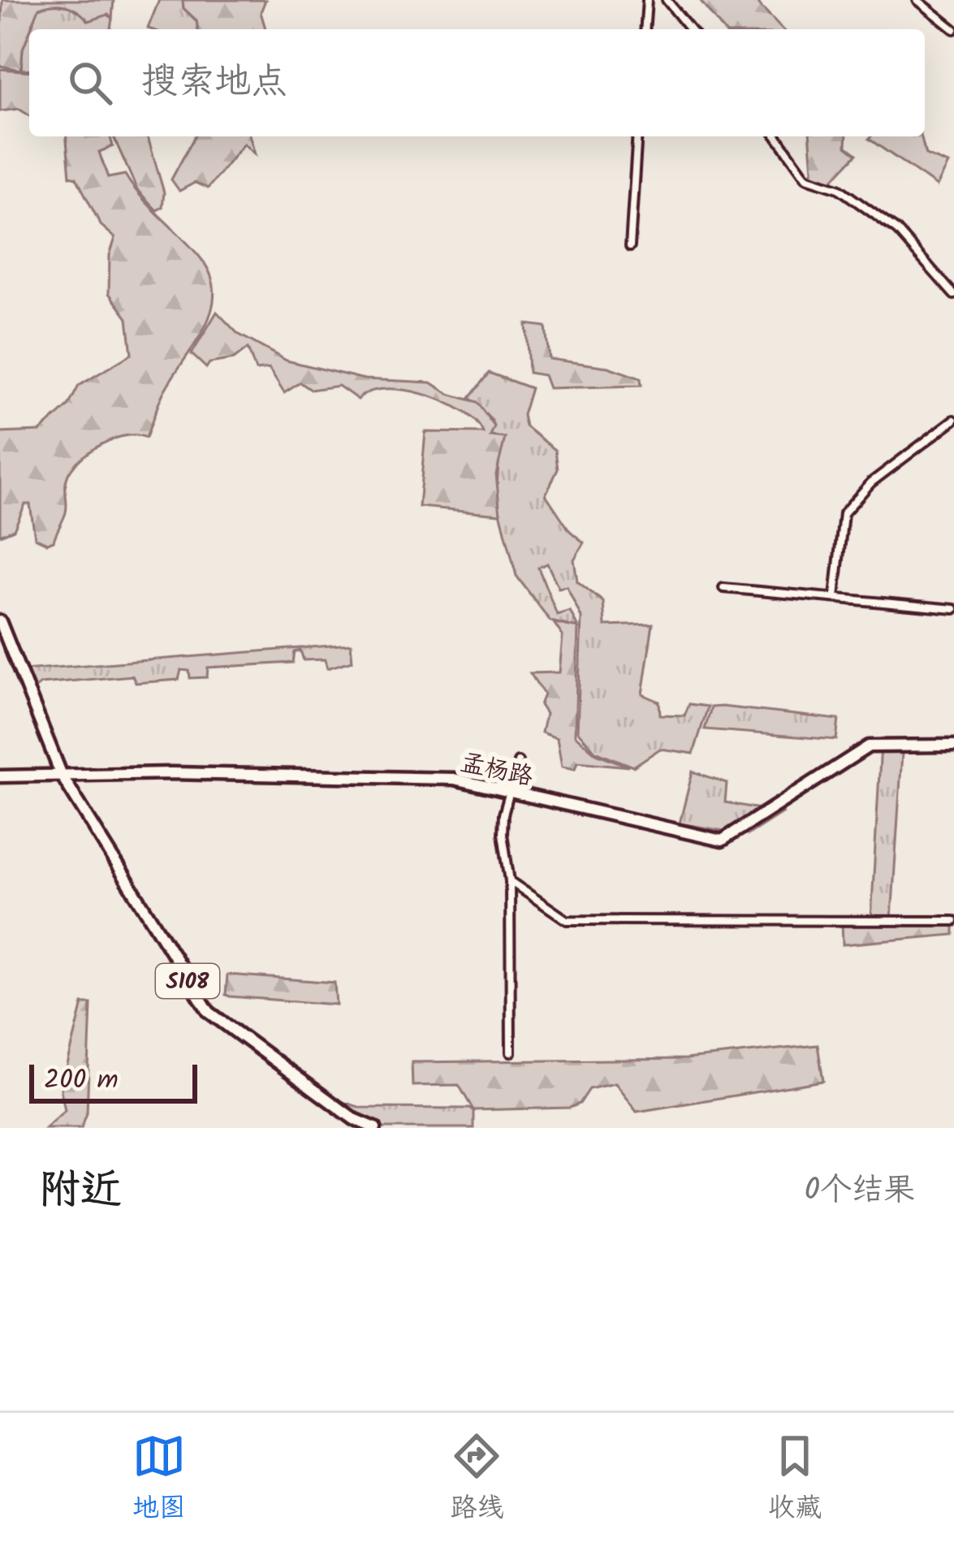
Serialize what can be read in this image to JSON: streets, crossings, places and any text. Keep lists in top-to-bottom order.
{
  "streets": {
    "main road": ["孟杨路", "S108"]
  },
  "crossings": [
    ["孟杨路", "S108"]
  ],
  "scale_bar": "200 m",
  "page": {
    "search": "搜索地点",
    "scale": "200 m",
    "heading": ["附近", "0个结果"],
    "nav": ["地图", "路线", "收藏"]
  }
}
